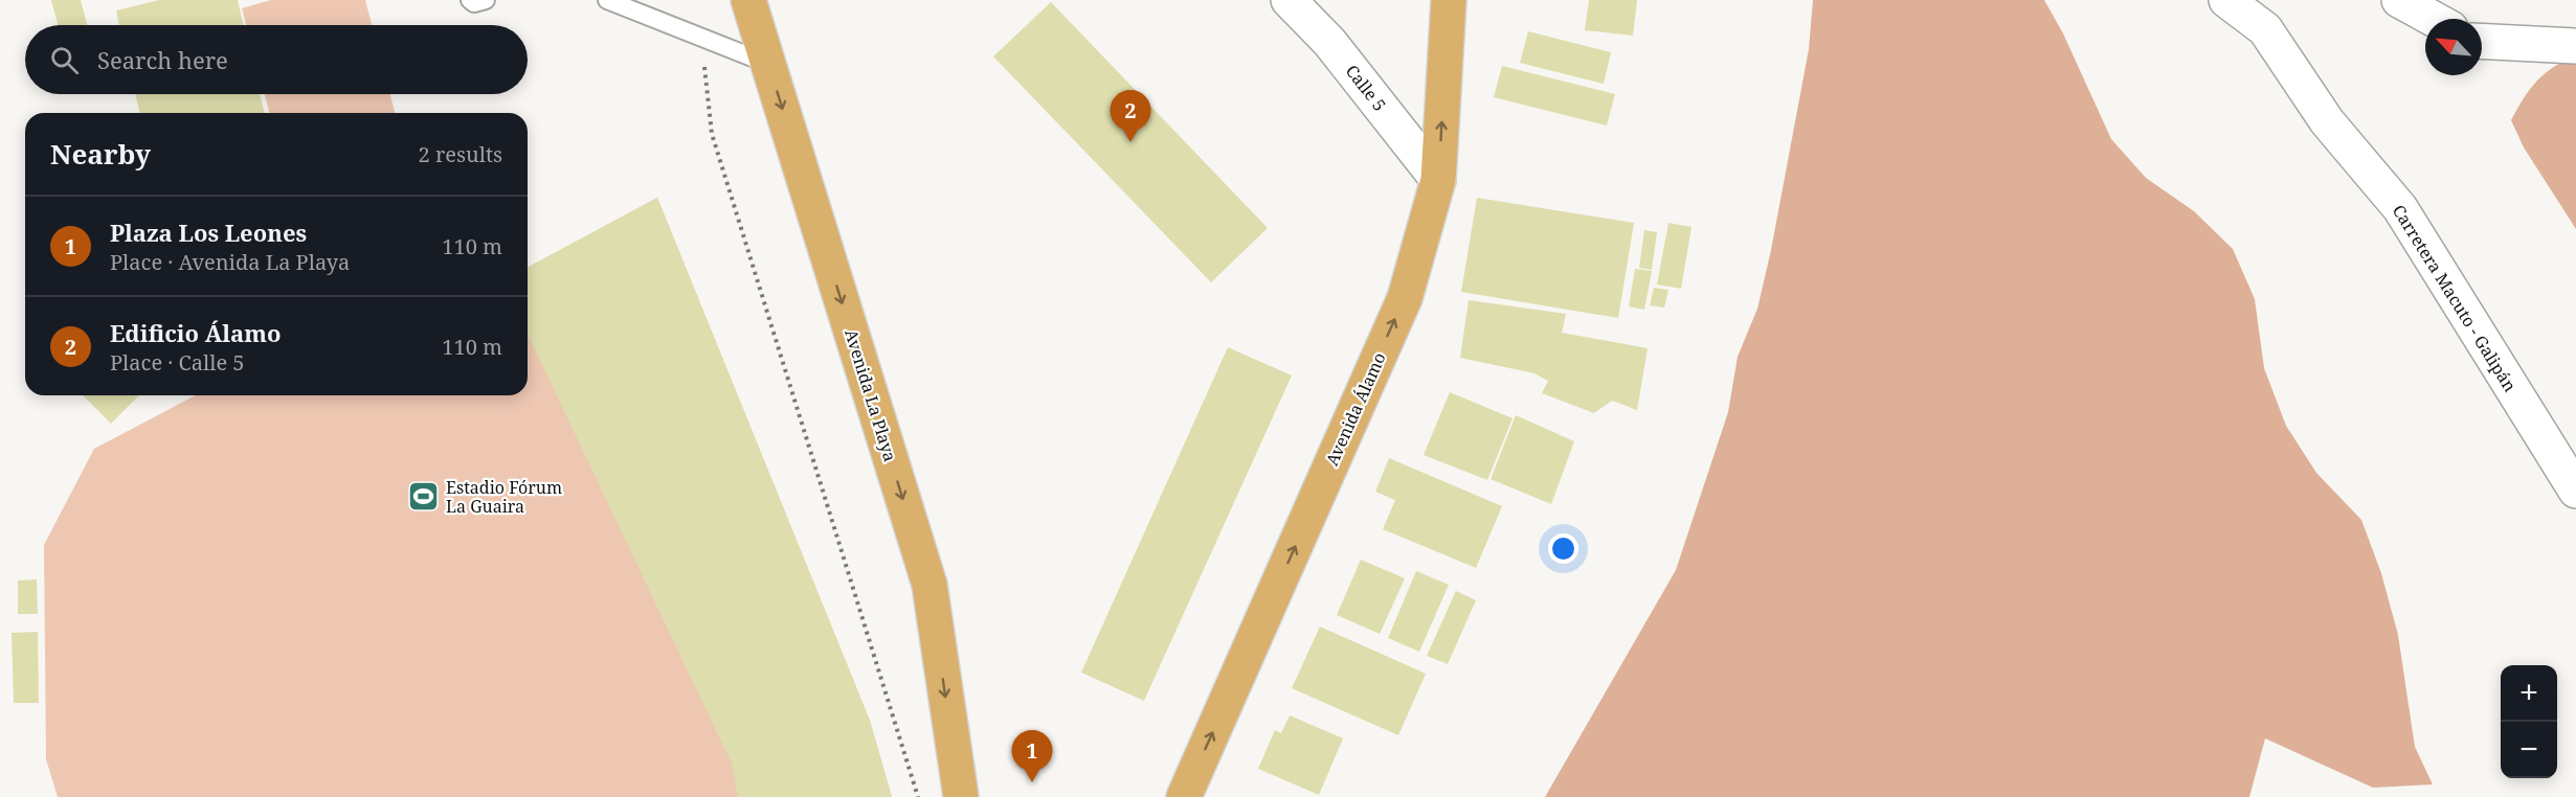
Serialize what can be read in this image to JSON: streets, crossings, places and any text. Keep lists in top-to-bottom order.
{
  "streets": {
    "main road": [
      "Calle 5",
      "Carretera Macuto - Galipán",
      "Avenida La Playa",
      "Avenida Álamo"
    ]
  },
  "crossings": [
    ["Calle 5", "Avenida Álamo"]
  ],
  "one_way": ["Avenida La Playa", "Avenida Álamo"],
  "places": {
    "sports": ["Estadio Fórum La Guaira"]
  },
  "north": "top left",
  "page": {
    "search": "Search here",
    "pins": ["2", "1"],
    "heading": ["Nearby", "2 results"],
    "list": [
      {
        "mark": "1",
        "name": "Plaza Los Leones",
        "note": "Place · Avenida La Playa",
        "value": "110 m"
      },
      {
        "mark": "2",
        "name": "Edificio Álamo",
        "note": "Place · Calle 5",
        "value": "110 m"
      }
    ],
    "map_buttons": ["+", "−"]
  }
}
